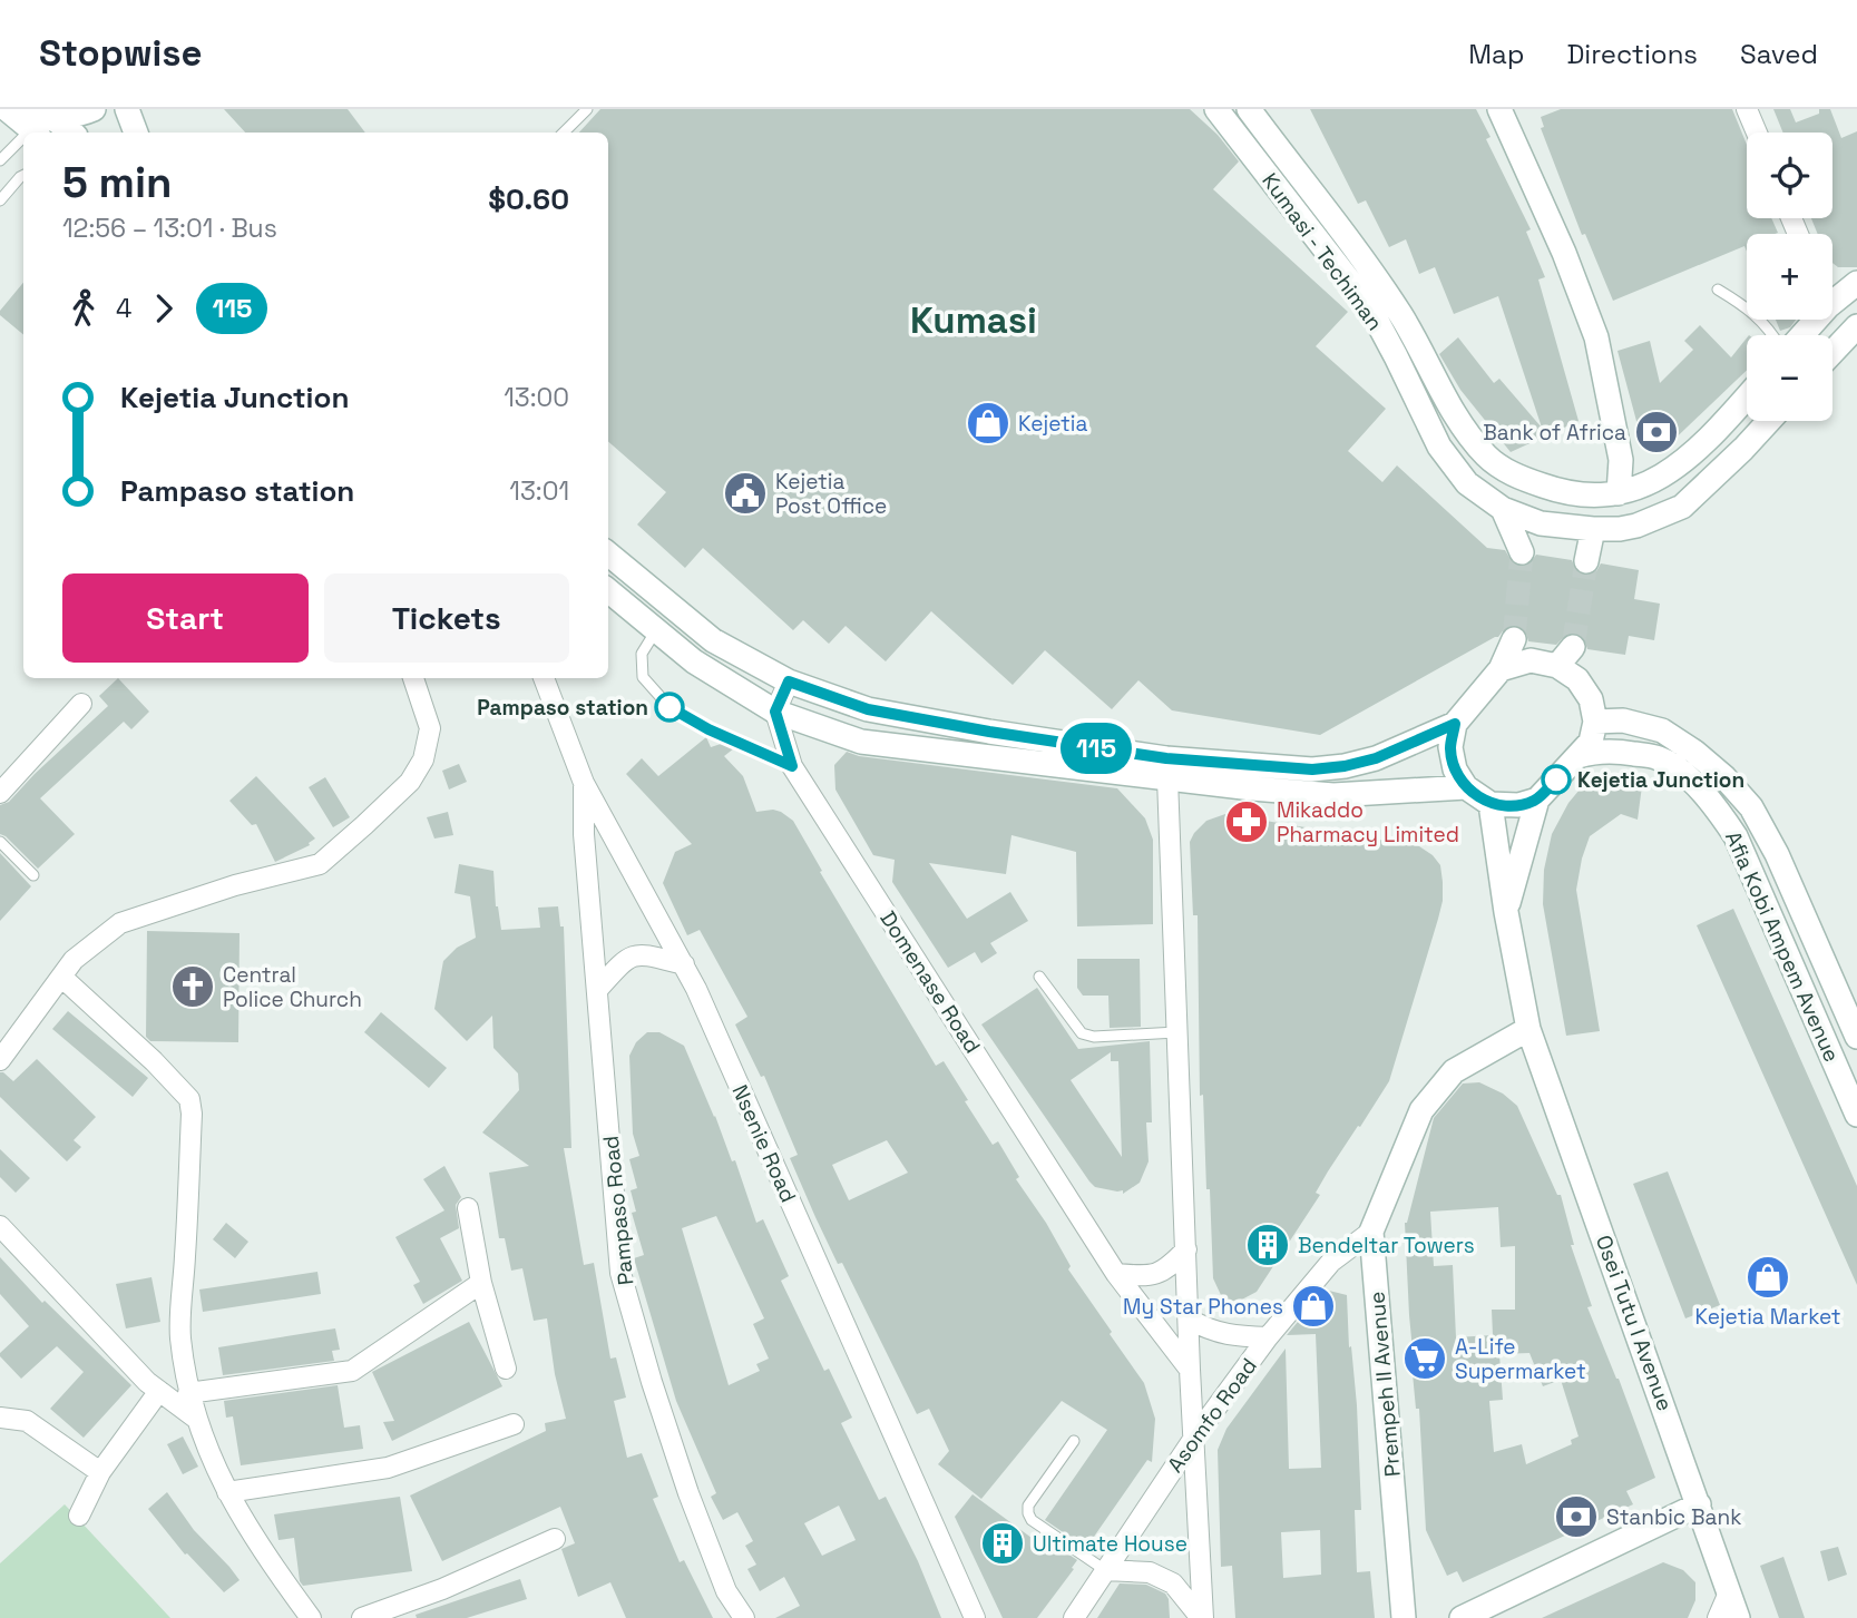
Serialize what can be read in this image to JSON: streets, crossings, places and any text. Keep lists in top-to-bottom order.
{
  "streets": {
    "main road": [
      "Kumasi - Techiman",
      "Afia Kobi Ampem Avenue",
      "Osei Tutu I Avenue",
      "Prempeh II Avenue"
    ],
    "street": [
      "Domenase Road",
      "Nsenie Road",
      "Pampaso Road",
      "Asomfo Road"
    ]
  },
  "crossings": [
    ["Afia Kobi Ampem Avenue", "Osei Tutu I Avenue"],
    ["Nsenie Road", "Pampaso Road"],
    ["Osei Tutu I Avenue", "Prempeh II Avenue"],
    ["Prempeh II Avenue", "Asomfo Road"]
  ],
  "districts": ["Kumasi"],
  "places": {
    "shop": ["Kejetia", "Kejetia Market", "My Star Phones"],
    "bank": ["Bank of Africa", "Stanbic Bank"],
    "public building": ["Kejetia Post Office"],
    "other": ["Pampaso station", "Kejetia Junction"],
    "pharmacy": ["Mikaddo Pharmacy Limited"],
    "church": ["Central Police Church"],
    "building": ["Bendeltar Towers", "Ultimate House"],
    "supermarket": ["A-Life Supermarket"]
  },
  "lines": ["bus line 115"],
  "page": {
    "header": "Stopwise",
    "nav": ["Map", "Directions", "Saved"],
    "on_map": "115",
    "map_buttons": ["+", "−"],
    "heading": ["5 min", "12:56 – 13:01 · Bus", "$0.60"],
    "legs": ["4", "115"],
    "list": [
      {
        "name": "Kejetia Junction",
        "value": "13:00"
      },
      {
        "name": "Pampaso station",
        "value": "13:01"
      }
    ],
    "buttons": ["Start", "Tickets"]
  }
}
